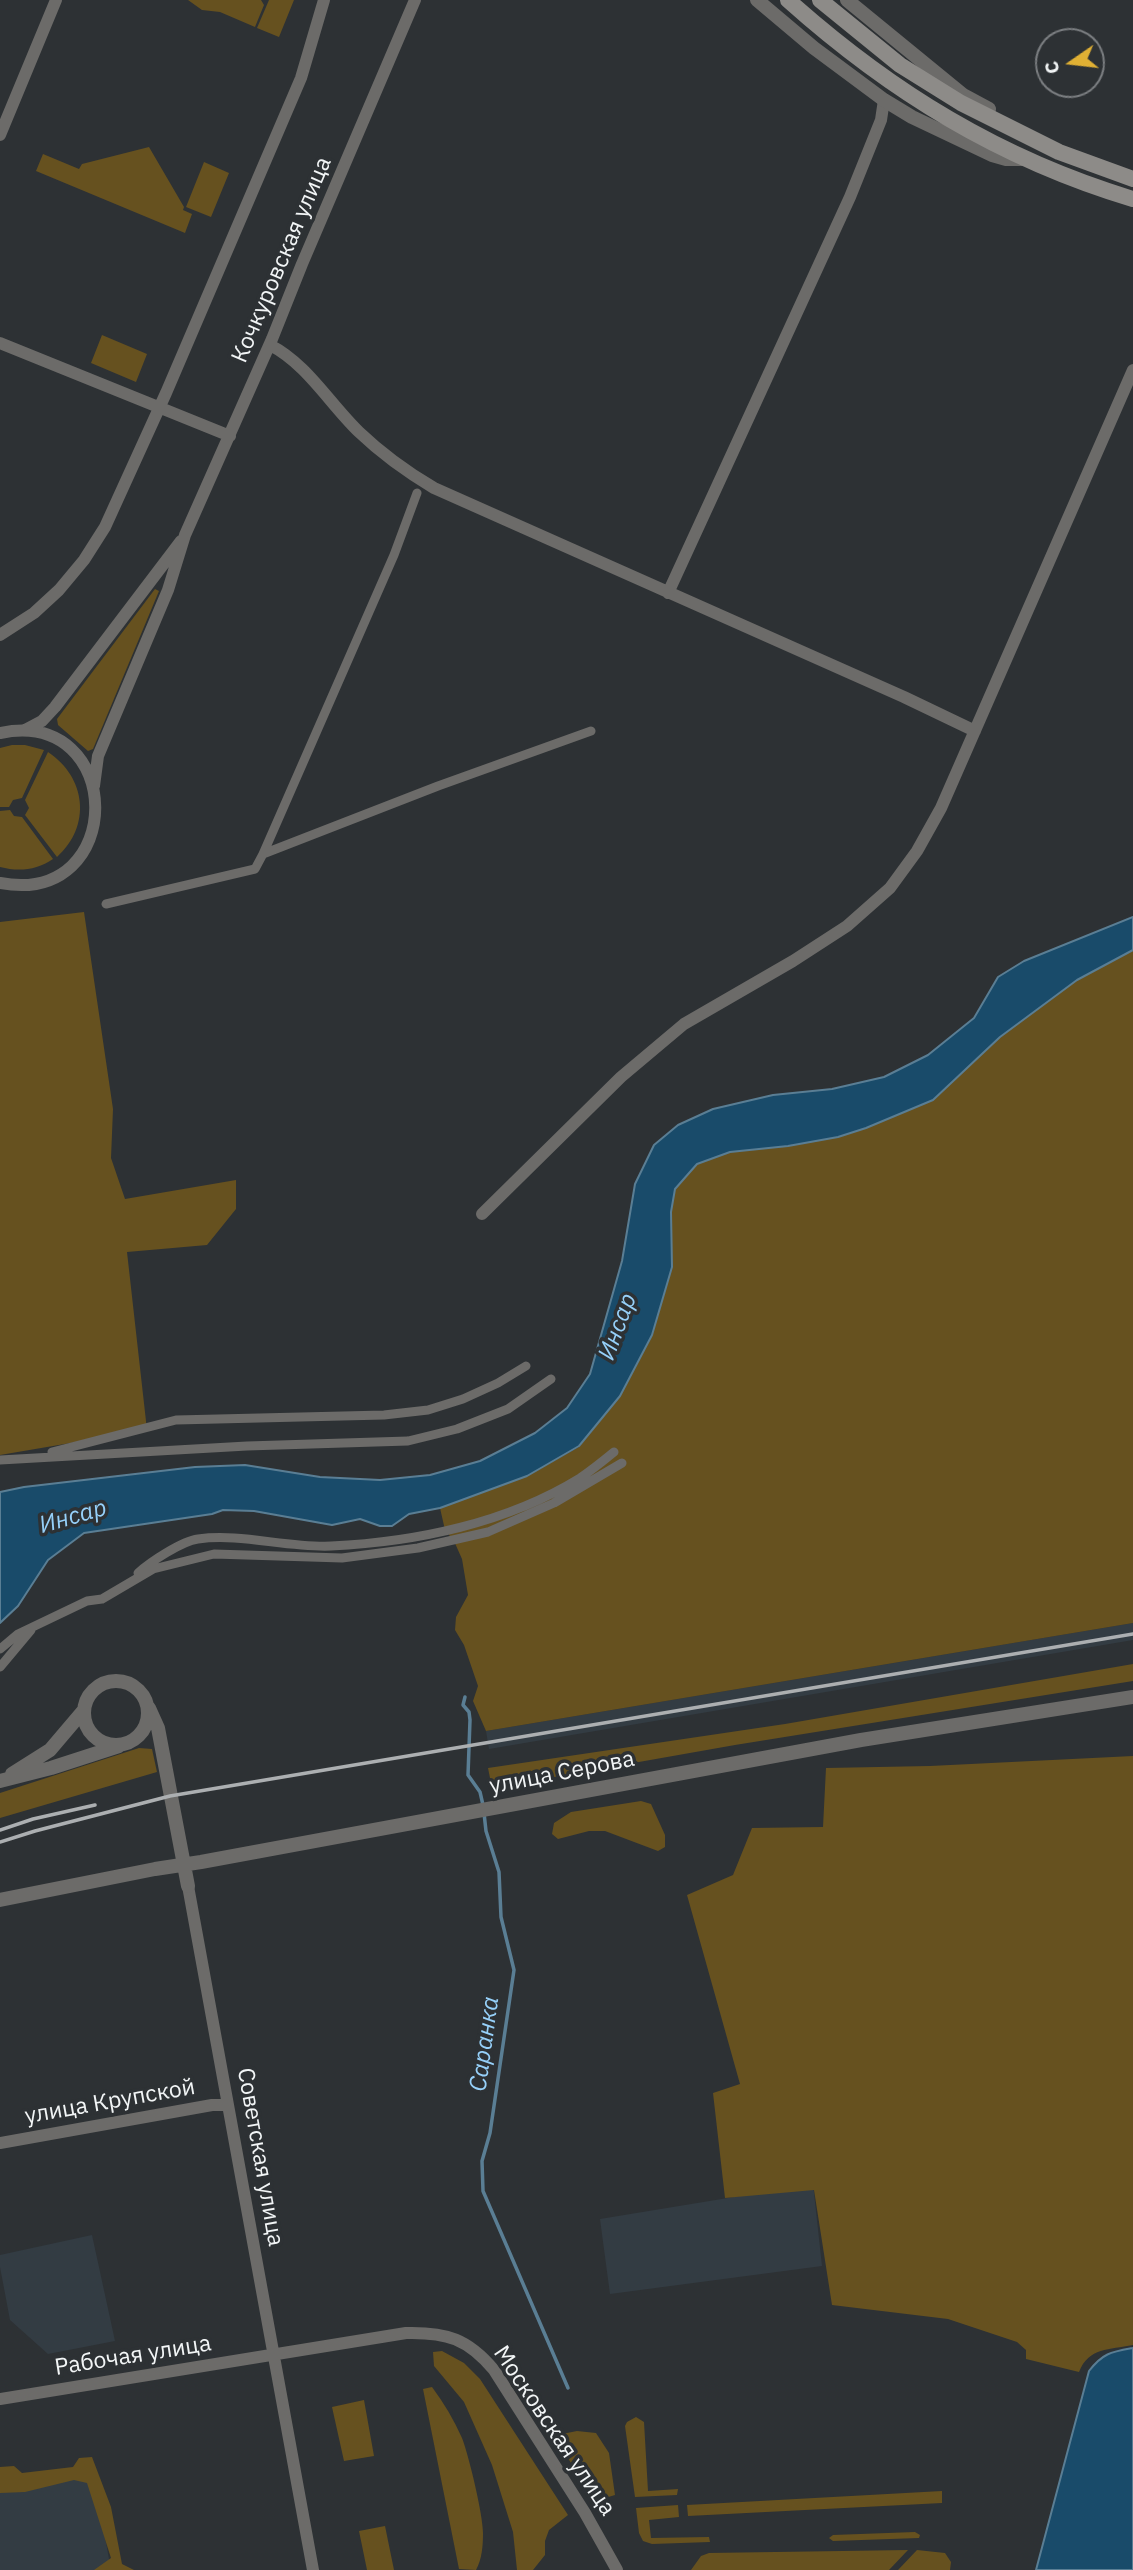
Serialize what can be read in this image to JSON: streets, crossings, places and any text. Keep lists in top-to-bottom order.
{
  "streets": {
    "street": [
      "Кочкуровская улица",
      "улица Серова",
      "улица Крупской",
      "Советская улица",
      "Рабочая улица",
      "Московская улица"
    ]
  },
  "crossings": [
    ["улица Серова", "Советская улица"],
    ["улица Крупской", "Советская улица"],
    ["Советская улица", "Рабочая улица"],
    ["Советская улица", "Московская улица"],
    ["Рабочая улица", "Московская улица"]
  ],
  "water": ["Инсар", "Саранка"],
  "north": "left"
}
